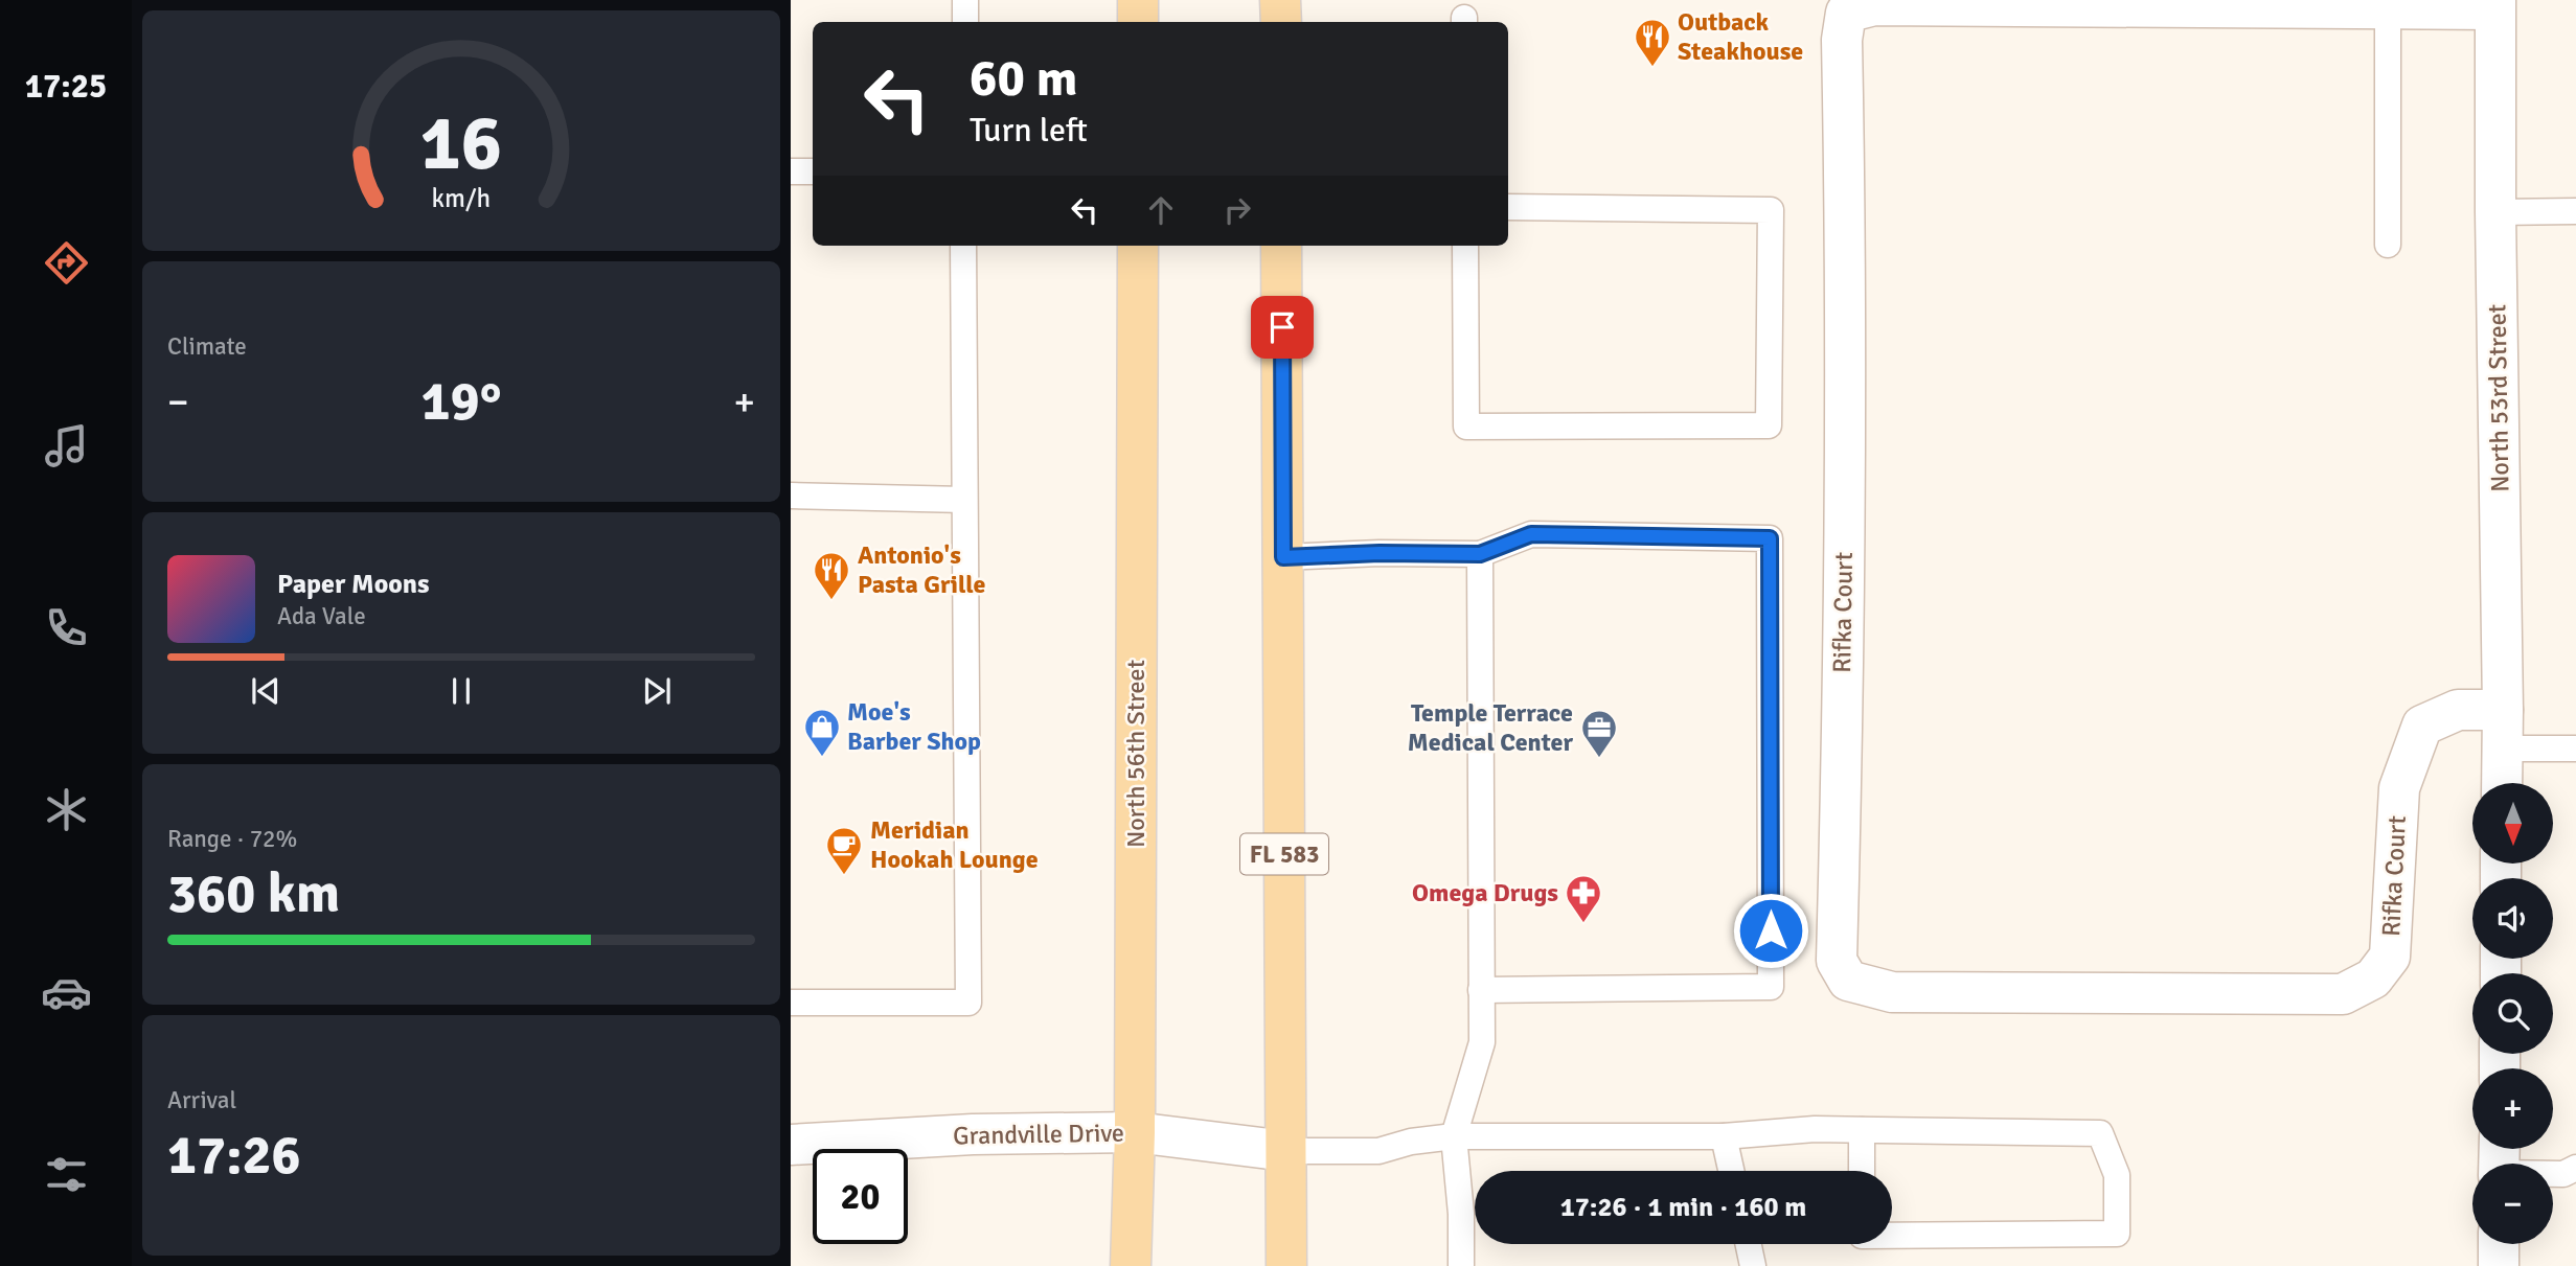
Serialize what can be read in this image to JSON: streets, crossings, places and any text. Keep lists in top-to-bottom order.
{
  "streets": {
    "main road": ["North 56th Street", "FL 583"],
    "street": ["North 53rd Street", "Rifka Court", "Grandville Drive"]
  },
  "crossings": [
    ["North 53rd Street", "Rifka Court"],
    ["North 56th Street", "Grandville Drive"],
    ["FL 583", "Grandville Drive"]
  ],
  "places": {
    "restaurant": ["Outback Steakhouse", "Antonio's Pasta Grille"],
    "shop": ["Moe's Barber Shop"],
    "office": ["Temple Terrace Medical Center"],
    "cafe": ["Meridian Hookah Lounge"],
    "pharmacy": ["Omega Drugs"]
  },
  "north": "bottom",
  "page": {
    "tabs": "17:25",
    "turn": ["60 m", "Turn left"],
    "tile": [
      "Climate",
      ["Range · 72%", "360 km"],
      ["Arrival", "17:26"]
    ],
    "heat": ["−", "19°", "+"],
    "song": ["Paper Moons", "Ada Vale"],
    "map_buttons": ["+", "−"],
    "limit": "20",
    "trip": "17:26 · 1 min · 160 m",
    "gauge": ["16", "km/h"]
  }
}
